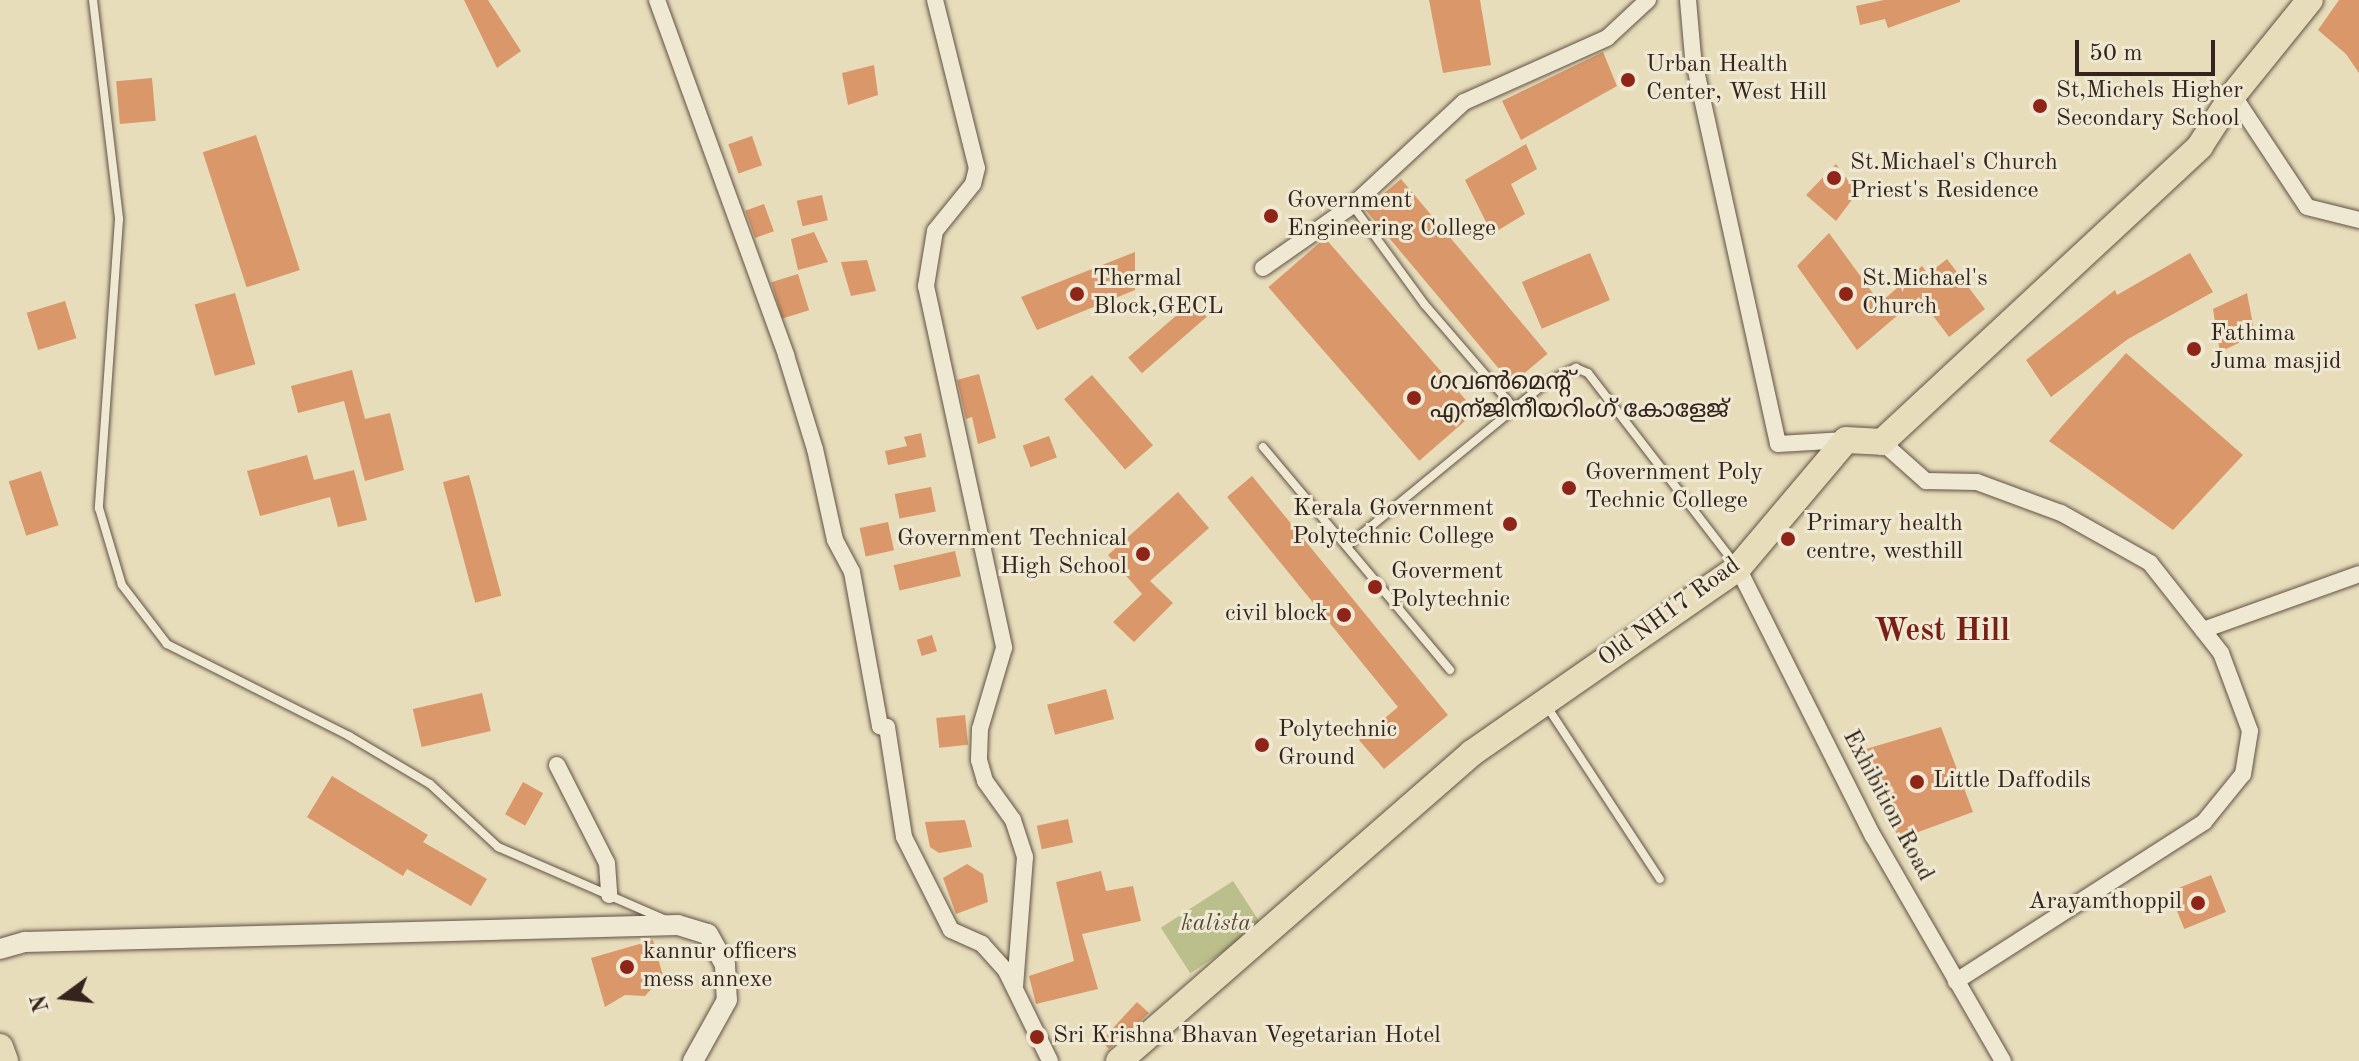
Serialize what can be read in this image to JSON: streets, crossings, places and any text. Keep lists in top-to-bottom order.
{
  "streets": {
    "main road": ["Old NH17 Road"],
    "street": ["Exhibition Road"]
  },
  "crossings": [
    ["Old NH17 Road", "Exhibition Road"]
  ],
  "districts": ["West Hill"],
  "parks": ["kalista"],
  "places": [
    "Urban Health Center, West Hill",
    "St,Michels Higher Secondary School",
    "St.Michael's Church Priest's Residence",
    "Government Engineering College",
    "Thermal Block,GECL",
    "St.Michael's Church",
    "Fathima Juma masjid",
    "ഗവൺമെന്റ് എന്ജിനീയറിംഗ് കോളേജ്",
    "Government Poly Technic College",
    "Kerala Government Polytechnic College",
    "Primary health centre, westhill",
    "Government Technical High School",
    "Goverment Polytechnic",
    "civil block",
    "Polytechnic Ground",
    "Little Daffodils",
    "Arayamthoppil",
    "kannur officers mess annexe",
    "Sri Krishna Bhavan Vegetarian Hotel"
  ],
  "scale_bar": "50 m",
  "north": "left"
}
